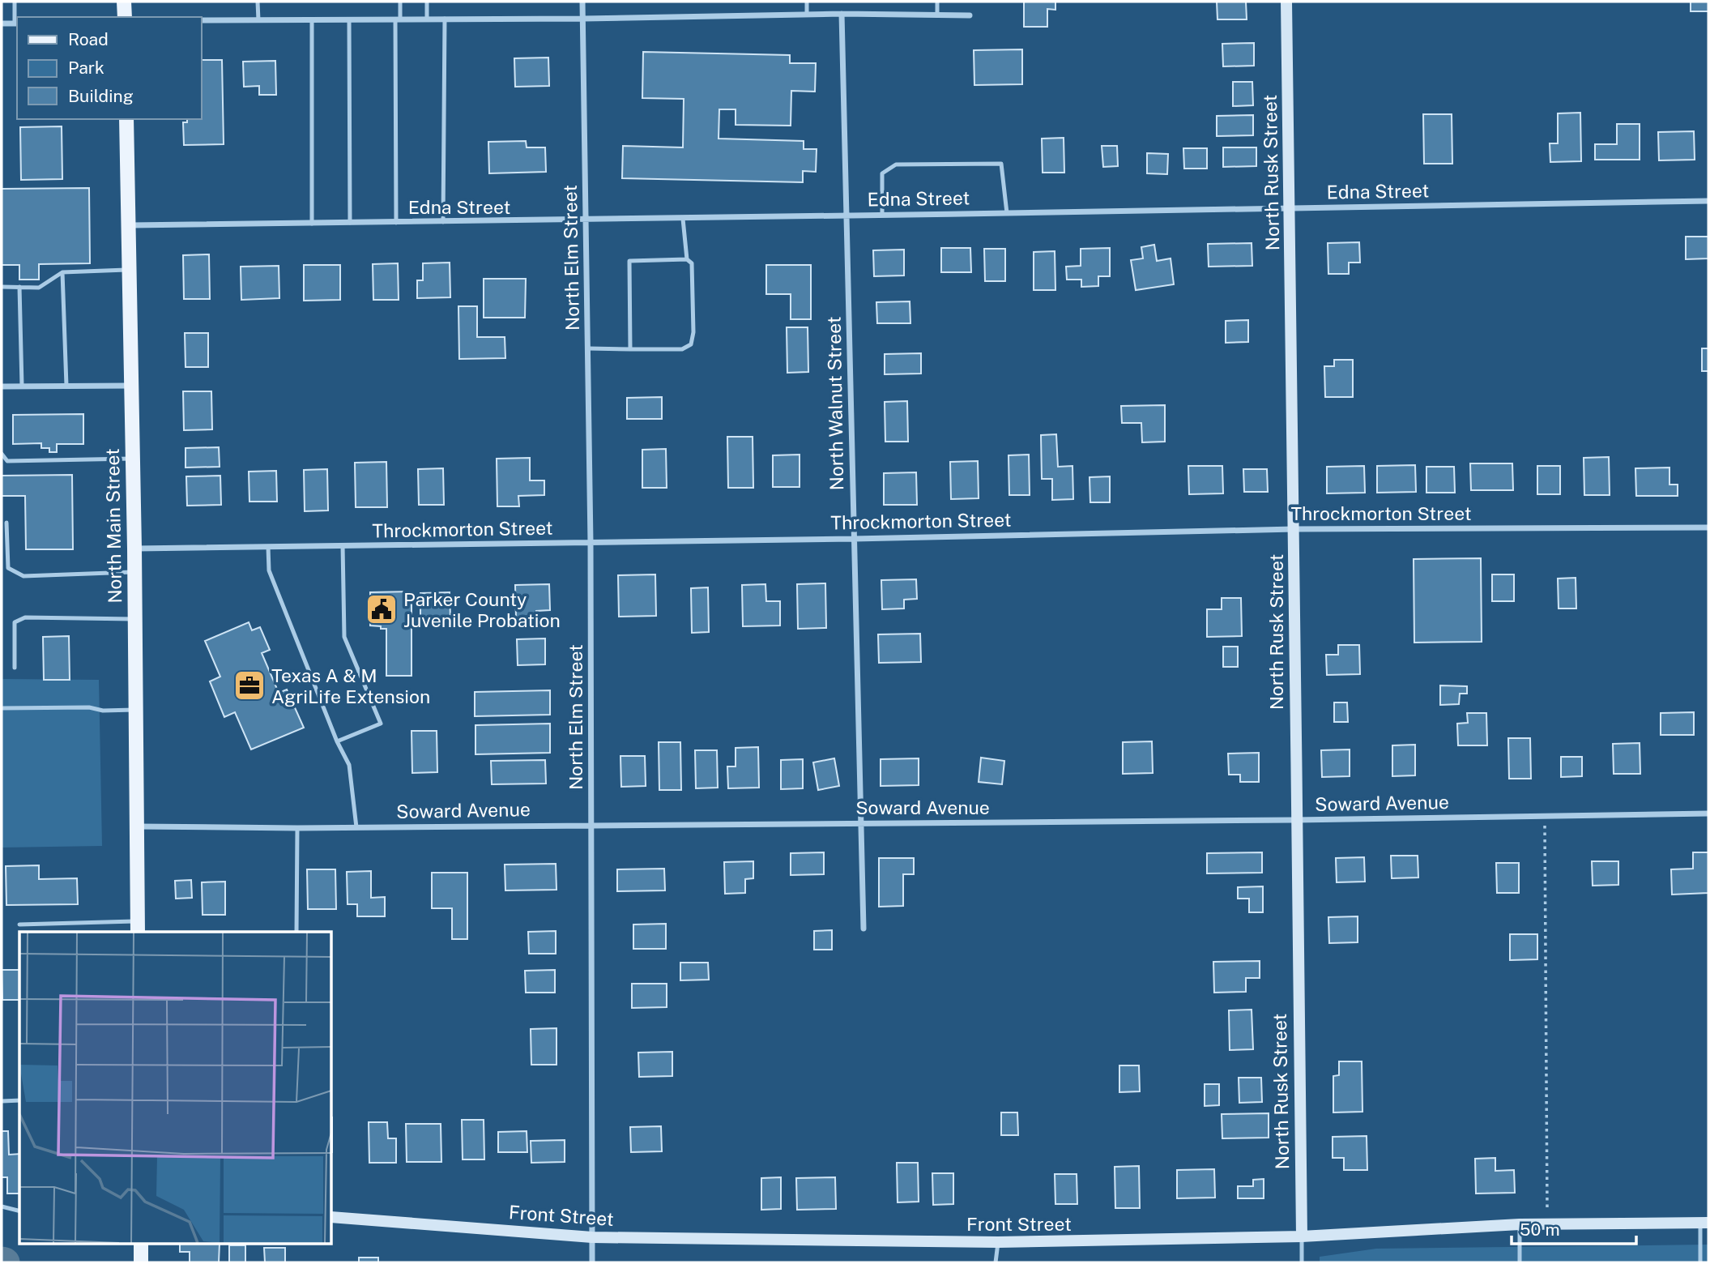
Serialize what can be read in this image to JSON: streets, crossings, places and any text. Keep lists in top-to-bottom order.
{
  "streets": {
    "main road": ["North Main Street"],
    "street": [
      "North Rusk Street",
      "Edna Street",
      "North Elm Street",
      "North Walnut Street",
      "Throckmorton Street",
      "Soward Avenue",
      "Front Street"
    ]
  },
  "crossings": [
    ["North Rusk Street", "Edna Street"],
    ["North Rusk Street", "Throckmorton Street"],
    ["North Rusk Street", "Soward Avenue"],
    ["North Rusk Street", "Front Street"],
    ["Edna Street", "North Elm Street"],
    ["Edna Street", "North Walnut Street"],
    ["Edna Street", "North Main Street"],
    ["North Elm Street", "Throckmorton Street"],
    ["North Elm Street", "Soward Avenue"],
    ["North Elm Street", "Front Street"],
    ["North Walnut Street", "Throckmorton Street"],
    ["North Walnut Street", "Soward Avenue"],
    ["Throckmorton Street", "North Main Street"],
    ["North Main Street", "Soward Avenue"]
  ],
  "places": {
    "public building": ["Parker County Juvenile Probation"],
    "office": ["Texas A & M AgriLife Extension"]
  },
  "legend": ["Road", "Park", "Building"],
  "scale_bar": "50 m"
}
